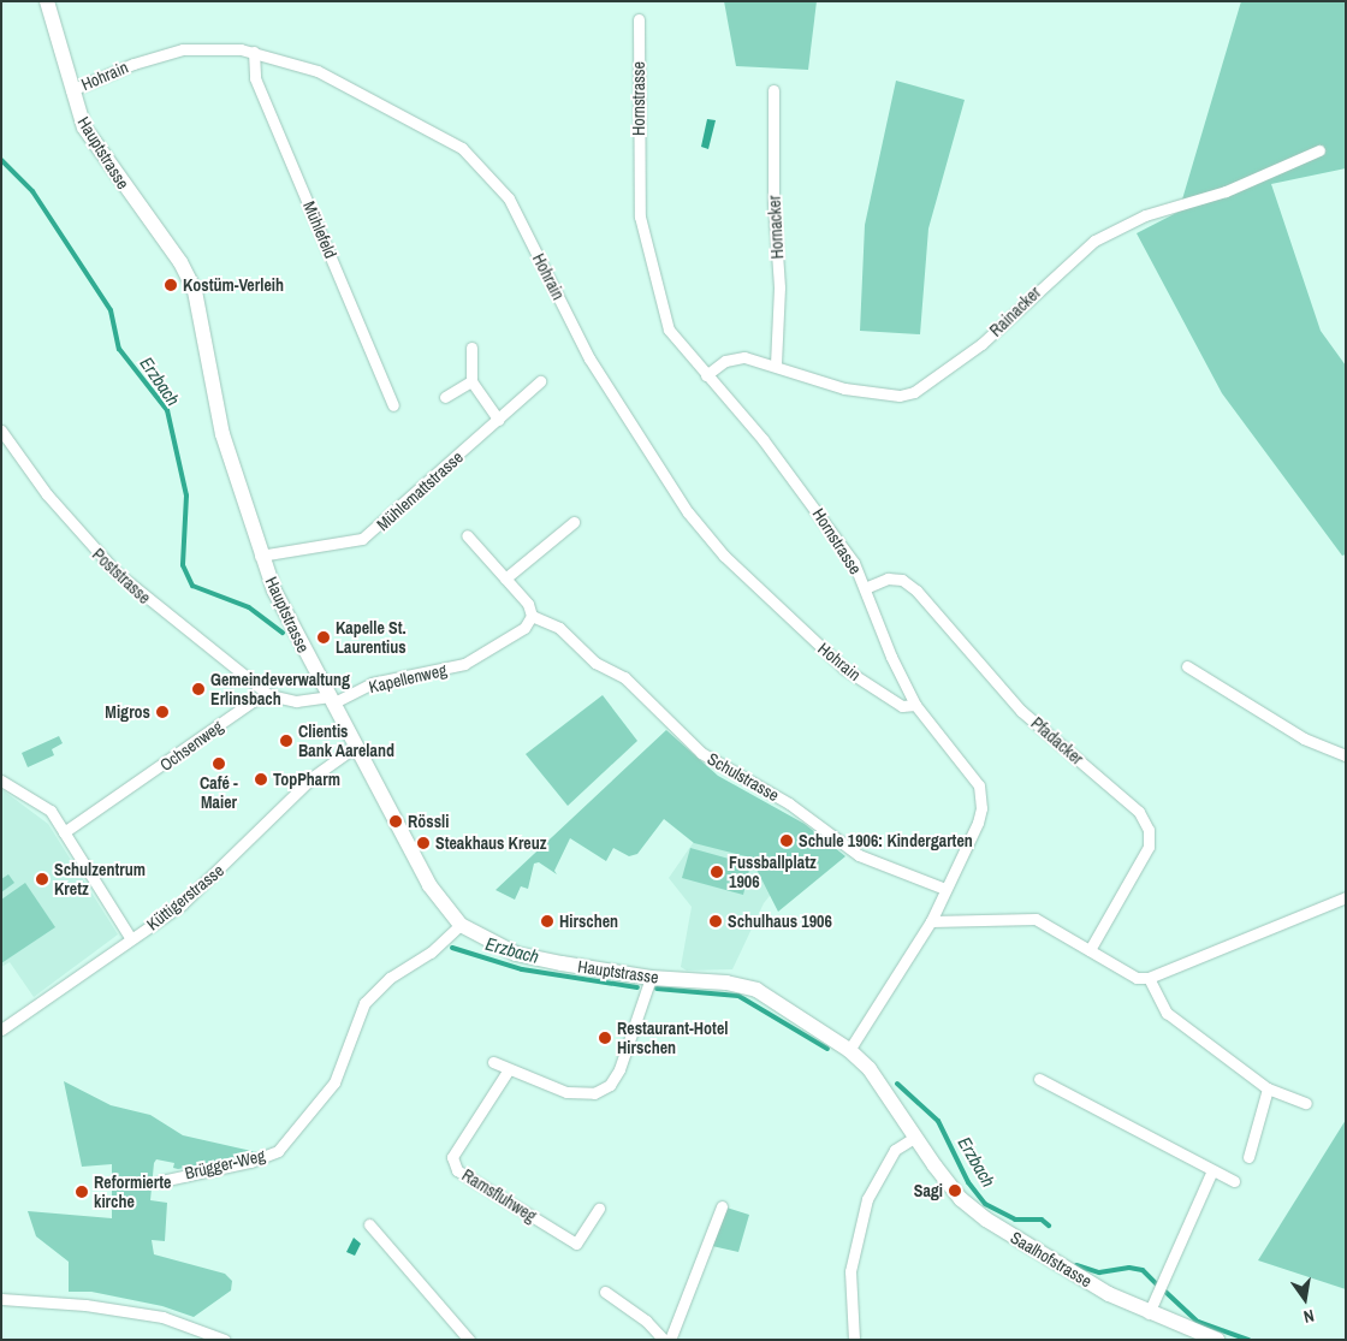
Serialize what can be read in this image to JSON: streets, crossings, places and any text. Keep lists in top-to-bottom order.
{
  "streets": {
    "main road": ["Hauptstrasse", "Saalhofstrasse"],
    "street": [
      "Hohrain",
      "Hornstrasse",
      "Hornacker",
      "Mühlefeld",
      "Rainacker",
      "Mühlemattstrasse",
      "Poststrasse",
      "Kapellenweg",
      "Pfadacker",
      "Ochsenweg",
      "Schulstrasse",
      "Küttigerstrasse",
      "Brügger-Weg",
      "Ramsfluhweg"
    ]
  },
  "crossings": [
    ["Hohrain", "Hornstrasse"],
    ["Hohrain", "Hauptstrasse"],
    ["Hohrain", "Mühlefeld"],
    ["Hornstrasse", "Hauptstrasse"],
    ["Hornstrasse", "Rainacker"],
    ["Hornstrasse", "Pfadacker"],
    ["Hornstrasse", "Schulstrasse"],
    ["Hauptstrasse", "Mühlemattstrasse"],
    ["Hauptstrasse", "Kapellenweg"],
    ["Hauptstrasse", "Küttigerstrasse"],
    ["Hauptstrasse", "Brügger-Weg"],
    ["Hauptstrasse", "Saalhofstrasse"],
    ["Hornacker", "Rainacker"],
    ["Poststrasse", "Ochsenweg"],
    ["Kapellenweg", "Schulstrasse"]
  ],
  "water": ["Erzbach"],
  "places": [
    "Kostüm-Verleih",
    "Kapelle St. Laurentius",
    "Gemeindeverwaltung Erlinsbach",
    "Migros",
    "Clientis Bank Aareland",
    "Café - Maier",
    "TopPharm",
    "Rössli",
    "Schule 1906: Kindergarten",
    "Steakhaus Kreuz",
    "Fussballplatz 1906",
    "Schulzentrum Kretz",
    "Hirschen",
    "Schulhaus 1906",
    "Restaurant-Hotel Hirschen",
    "Sagi",
    "Reformierte kirche"
  ],
  "north": "bottom"
}
